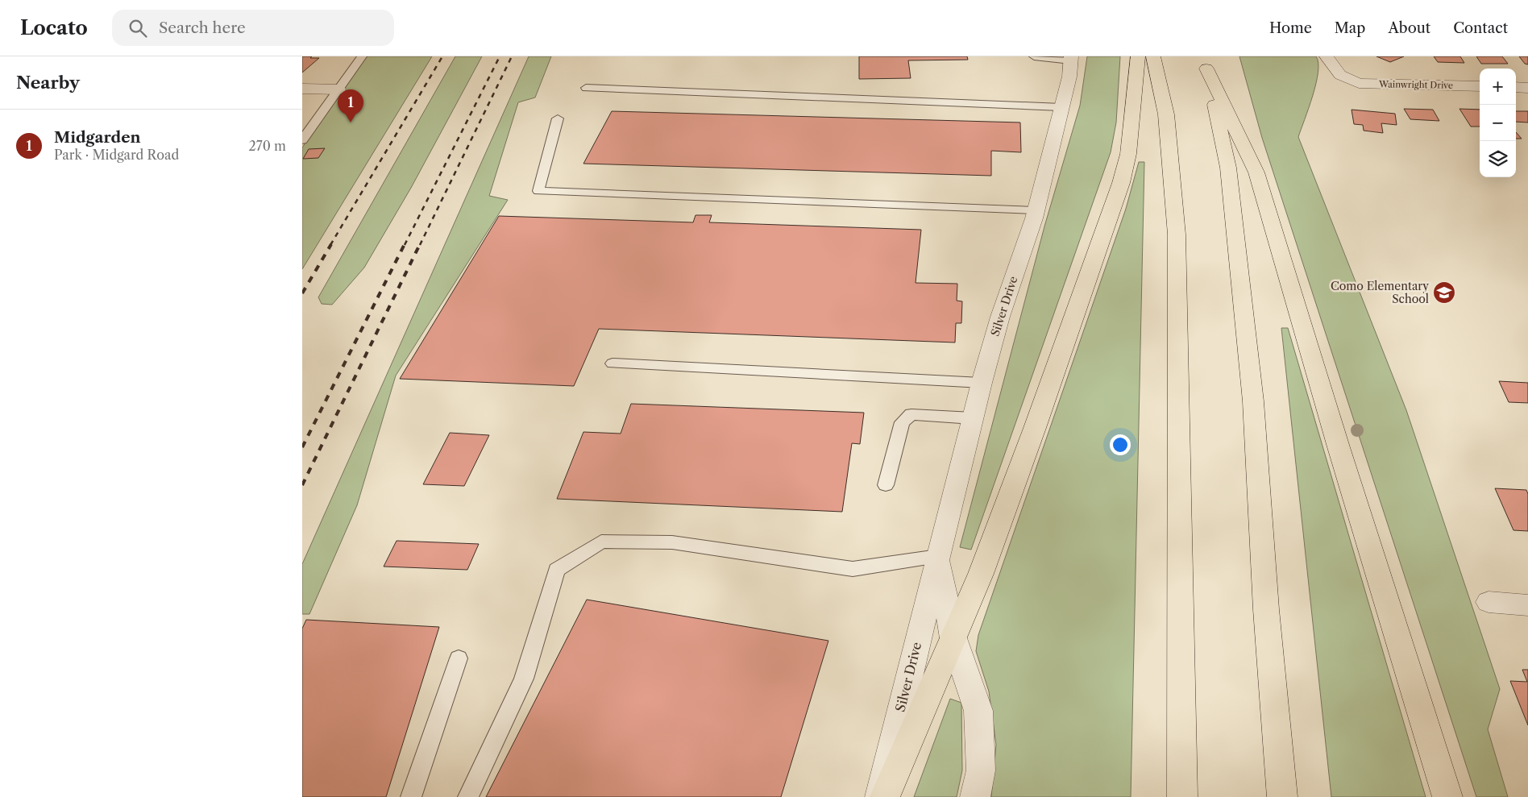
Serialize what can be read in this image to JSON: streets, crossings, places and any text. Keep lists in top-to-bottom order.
{
  "streets": {
    "street": ["Wainwright Drive", "Silver Drive"]
  },
  "places": {
    "school or university": ["Como Elementary School"]
  },
  "page": {
    "header": "Locato",
    "search": "Search here",
    "nav": [
      "Home",
      "Map",
      "About",
      "Contact"
    ],
    "heading": "Nearby",
    "map_buttons": ["+", "−"],
    "pins": "1",
    "list": [
      {
        "mark": "1",
        "name": "Midgarden",
        "note": "Park · Midgard Road",
        "value": "270 m"
      }
    ]
  }
}
